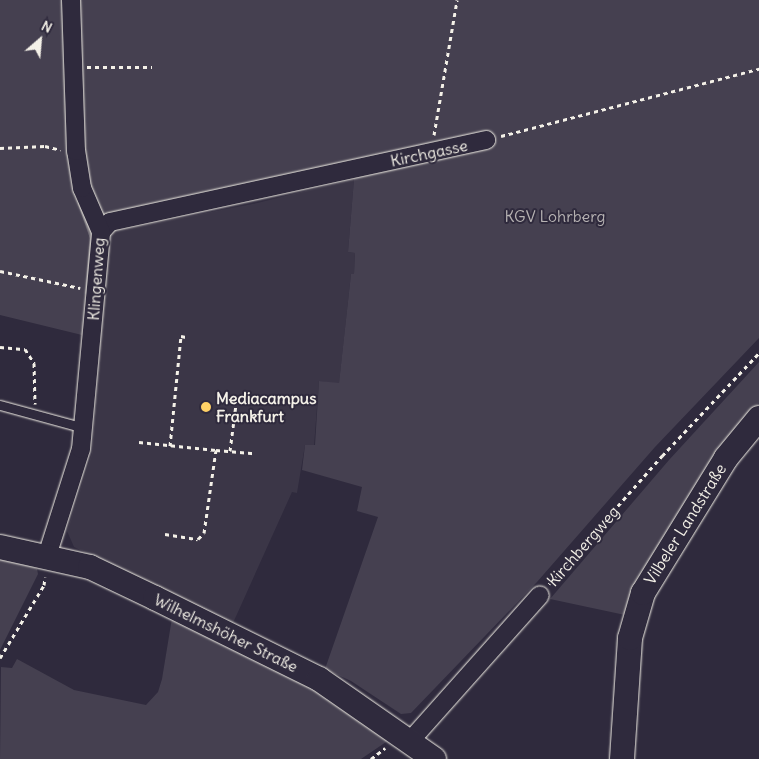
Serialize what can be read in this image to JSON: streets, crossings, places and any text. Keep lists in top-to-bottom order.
{
  "streets": {
    "main road": ["Vilbeler Landstraße", "Wilhelmshöher Straße"],
    "street": ["Kirchgasse", "Klingenweg", "Kirchbergweg"]
  },
  "crossings": [
    ["Kirchgasse", "Klingenweg"],
    ["Klingenweg", "Wilhelmshöher Straße"],
    ["Kirchbergweg", "Wilhelmshöher Straße"]
  ],
  "parks": ["KGV Lohrberg"],
  "places": ["Mediacampus Frankfurt"],
  "north": "top right"
}
